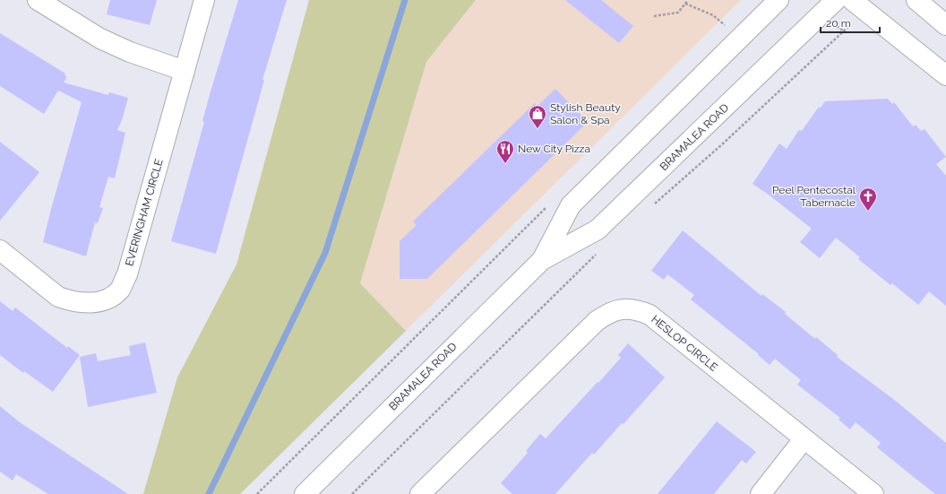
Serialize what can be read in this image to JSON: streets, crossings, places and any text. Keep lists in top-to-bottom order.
{
  "streets": {
    "street": ["BRAMALEA ROAD", "EVERINGHAM CIRCLE", "HESLOP CIRCLE"]
  },
  "places": {
    "shop": ["Stylish Beauty Salon & Spa"],
    "restaurant": ["New City Pizza"],
    "church": ["Peel Pentecostal Tabernacle"]
  },
  "scale_bar": "20 m"
}
